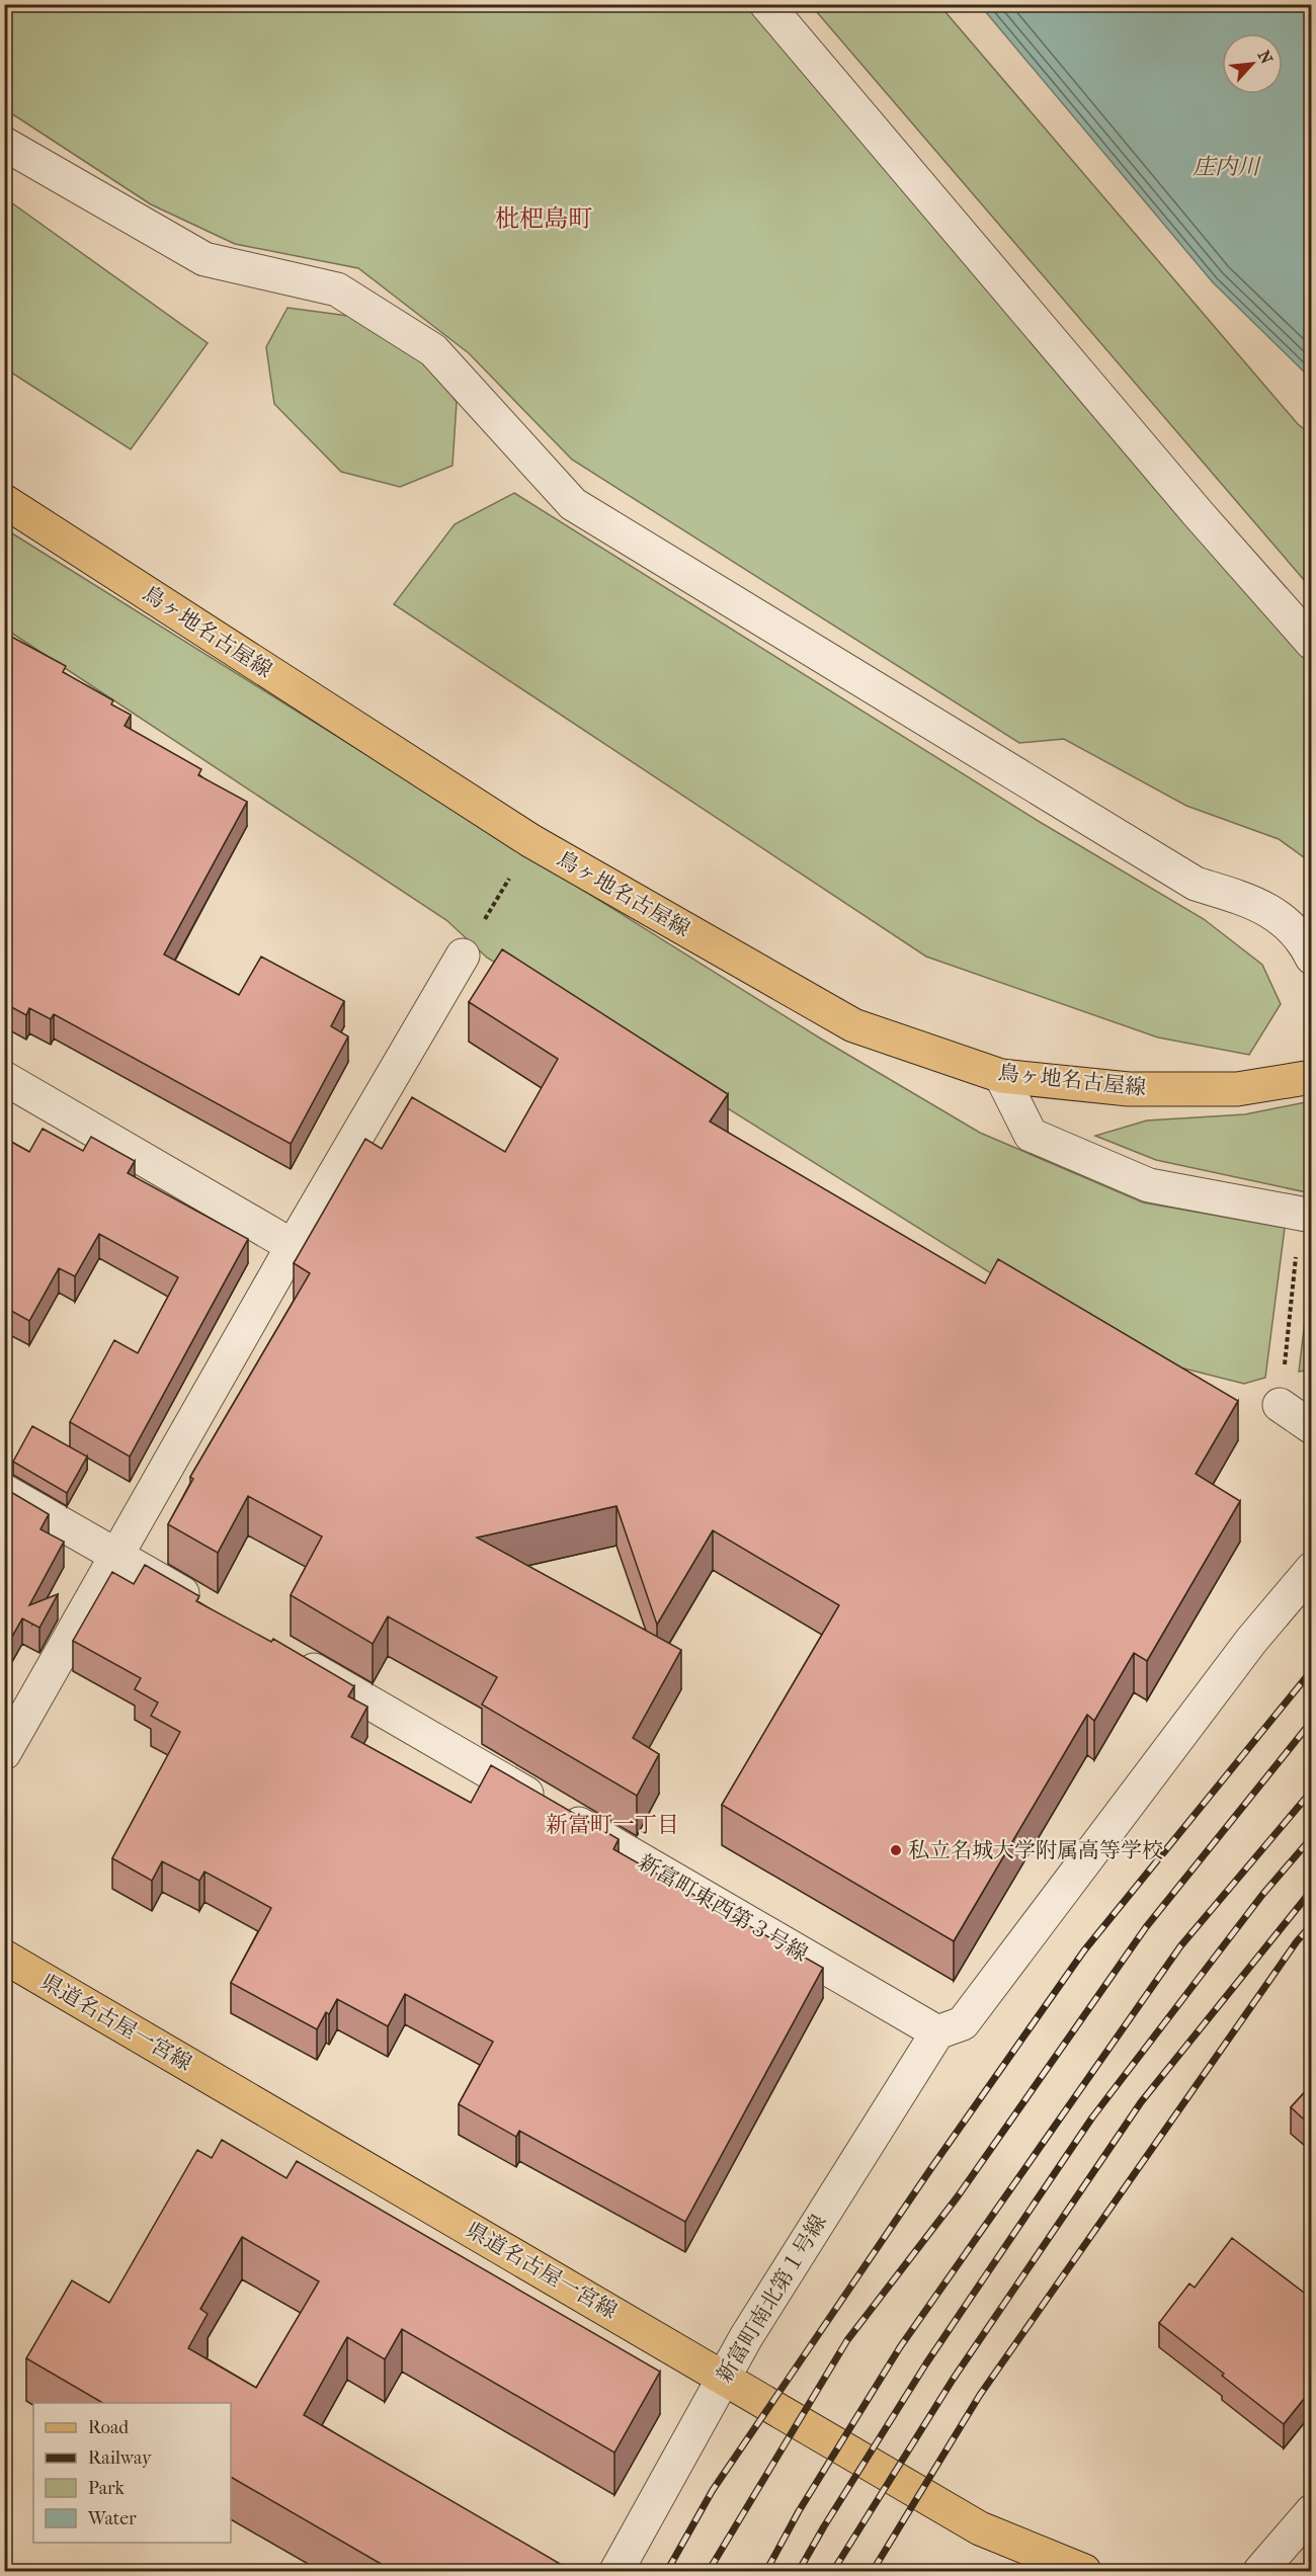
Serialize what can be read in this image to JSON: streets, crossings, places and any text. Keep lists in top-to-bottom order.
{
  "streets": {
    "main road": ["鳥ヶ地名古屋線", "県道名古屋一宮線"],
    "street": ["新富町東西第３号線", "新富町南北第１号線"]
  },
  "crossings": [
    ["新富町東西第３号線", "新富町南北第１号線"],
    ["県道名古屋一宮線", "新富町南北第１号線"]
  ],
  "districts": ["枇杷島町", "新富町一丁目"],
  "water": ["庄内川"],
  "places": ["私立名城大学附属高等学校"],
  "legend": [
    "Road",
    "Railway",
    "Park",
    "Water"
  ],
  "north": "top right"
}
